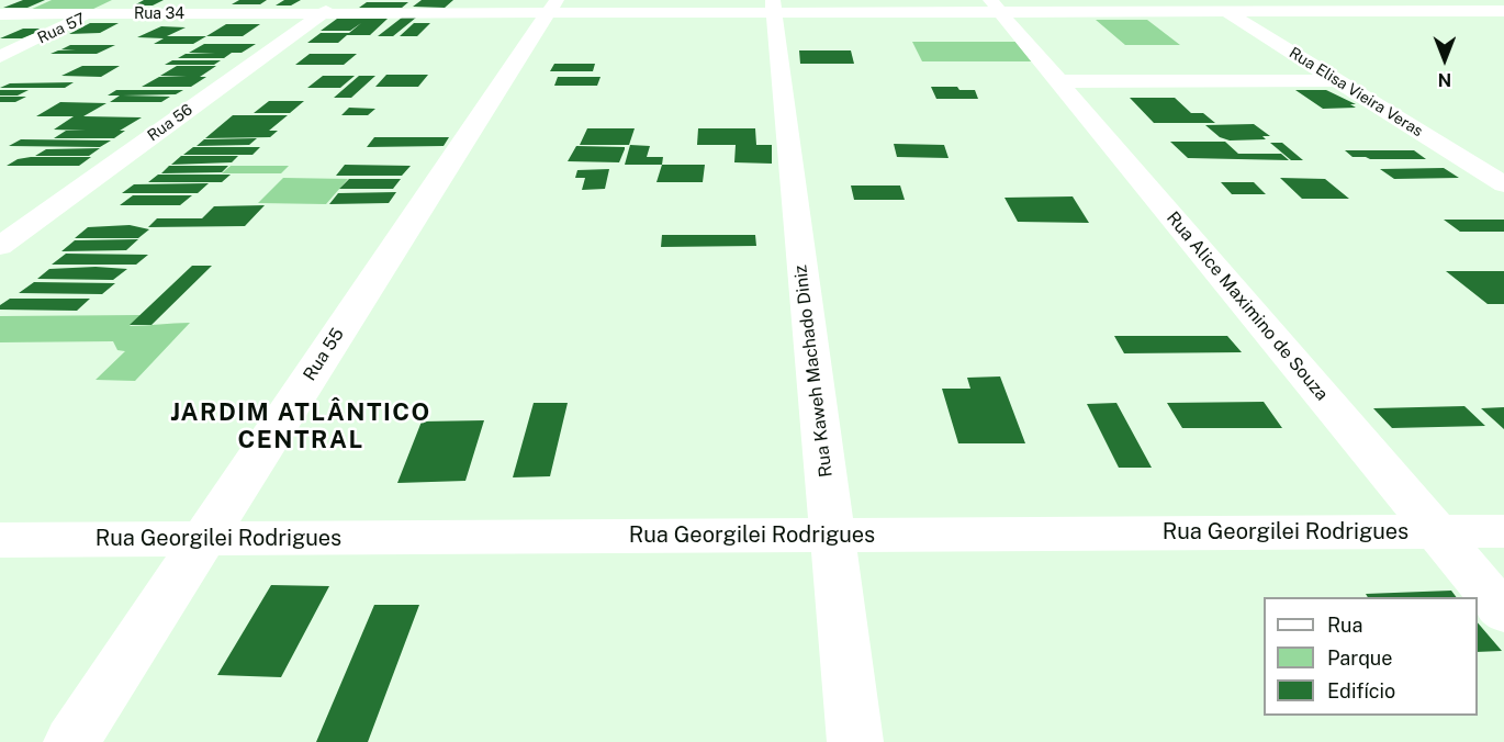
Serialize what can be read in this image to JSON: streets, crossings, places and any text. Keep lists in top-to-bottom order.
{
  "streets": {
    "street": [
      "Rua 34",
      "Rua 57",
      "Rua Elisa Vieira Veras",
      "Rua 56",
      "Rua Alice Maximino de Souza",
      "Rua 55",
      "Rua Kaweh Machado Diniz",
      "Rua Georgilei Rodrigues"
    ]
  },
  "crossings": [
    ["Rua 34", "Rua 57"],
    ["Rua 34", "Rua Elisa Vieira Veras"],
    ["Rua 34", "Rua 56"],
    ["Rua 34", "Rua Alice Maximino de Souza"],
    ["Rua 34", "Rua 55"],
    ["Rua 34", "Rua Kaweh Machado Diniz"],
    ["Rua Alice Maximino de Souza", "Rua Georgilei Rodrigues"],
    ["Rua 55", "Rua Georgilei Rodrigues"],
    ["Rua Kaweh Machado Diniz", "Rua Georgilei Rodrigues"]
  ],
  "districts": ["JARDIM ATLÂNTICO CENTRAL"],
  "legend": ["Rua", "Parque", "Edifício"],
  "north": "bottom"
}
